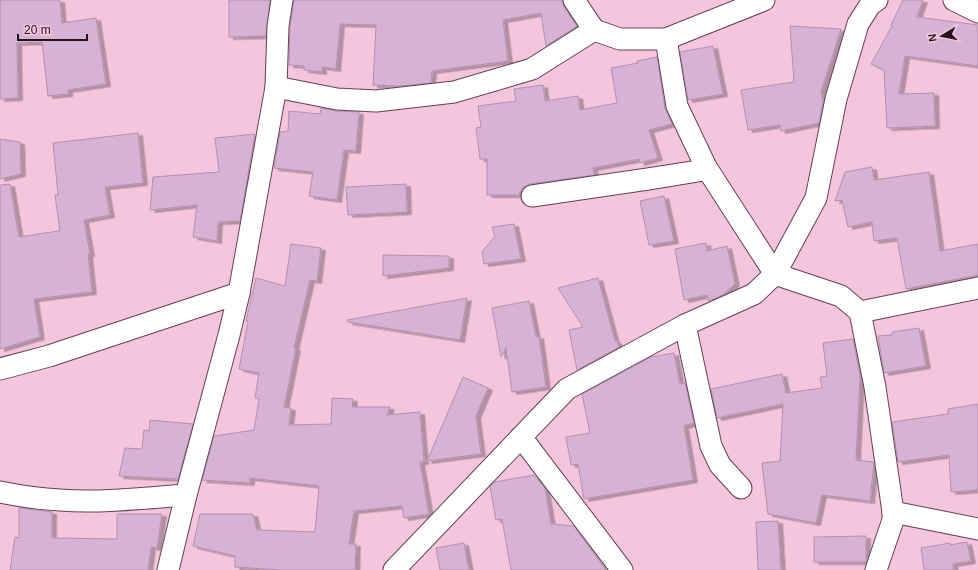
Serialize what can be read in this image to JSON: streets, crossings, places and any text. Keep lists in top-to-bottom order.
{
  "scale_bar": "20 m",
  "north": "left"
}
